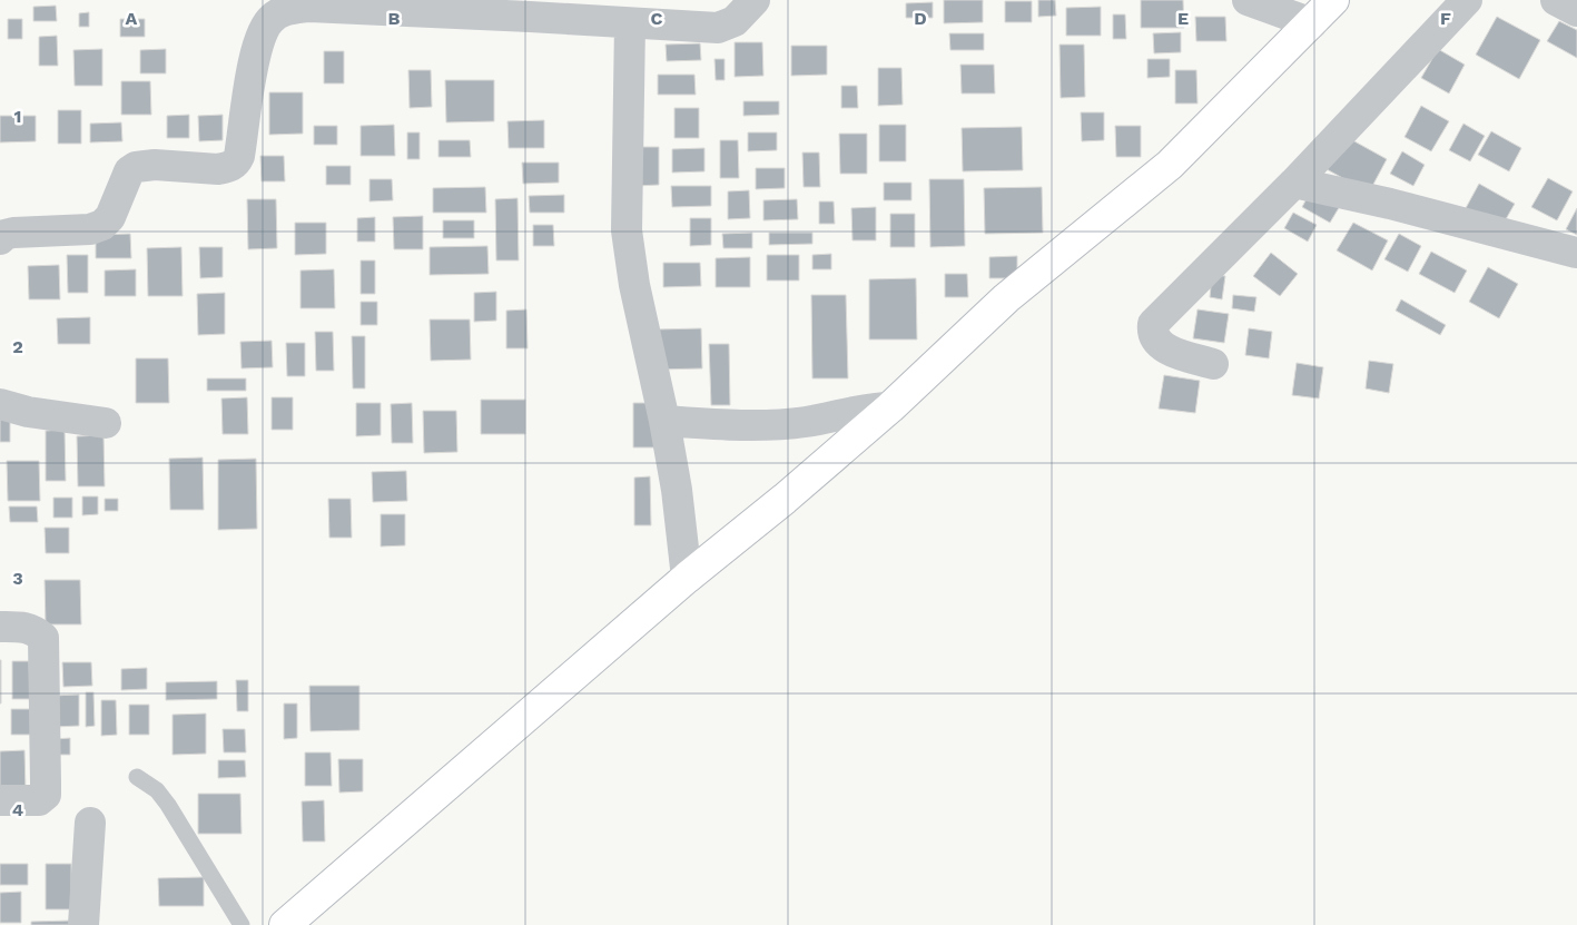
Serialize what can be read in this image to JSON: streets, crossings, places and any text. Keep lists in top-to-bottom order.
{
  "grid": {
    "columns": [
      "A",
      "B",
      "C",
      "D",
      "E",
      "F"
    ],
    "rows": [
      "1",
      "2",
      "3",
      "4"
    ]
  }
}
